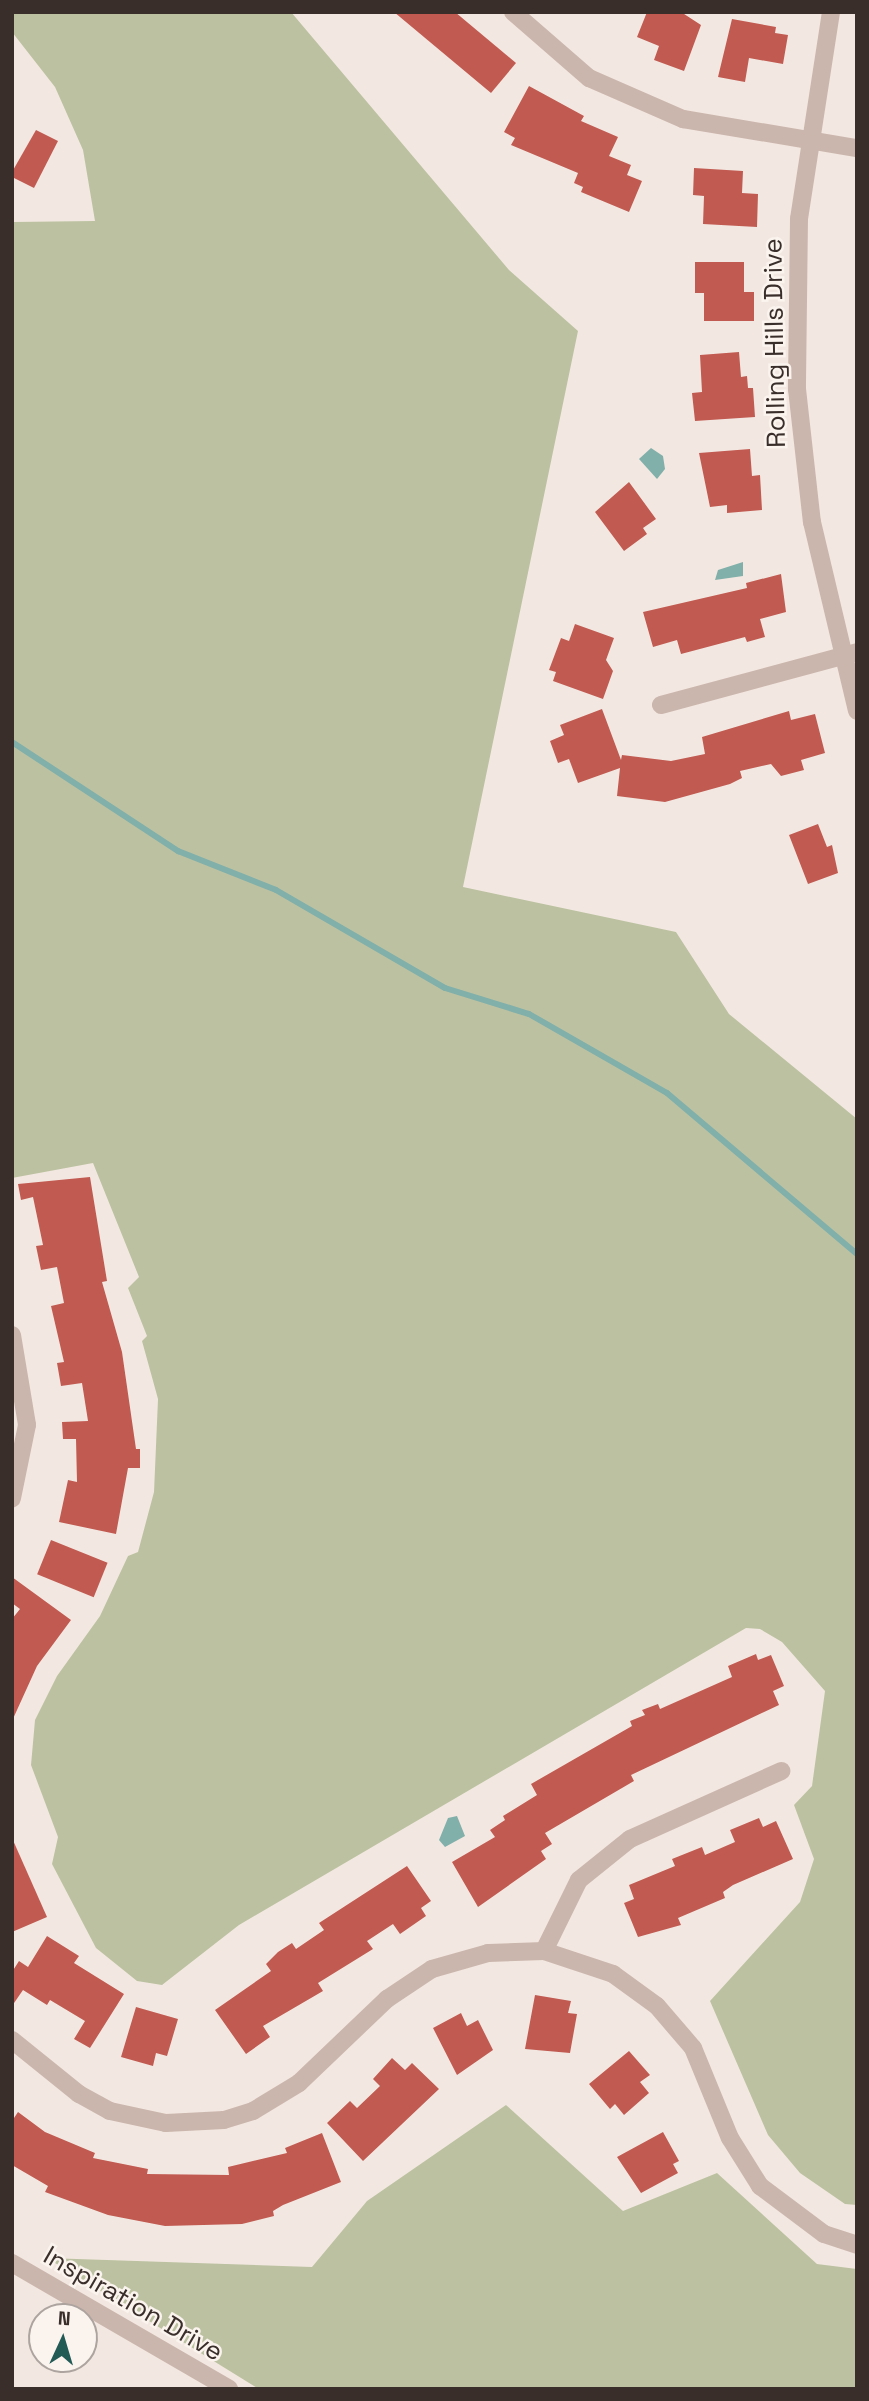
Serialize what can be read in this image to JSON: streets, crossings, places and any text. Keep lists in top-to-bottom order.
{
  "streets": {
    "street": ["Rolling Hills Drive", "Inspiration Drive"]
  },
  "north": "top"
}
